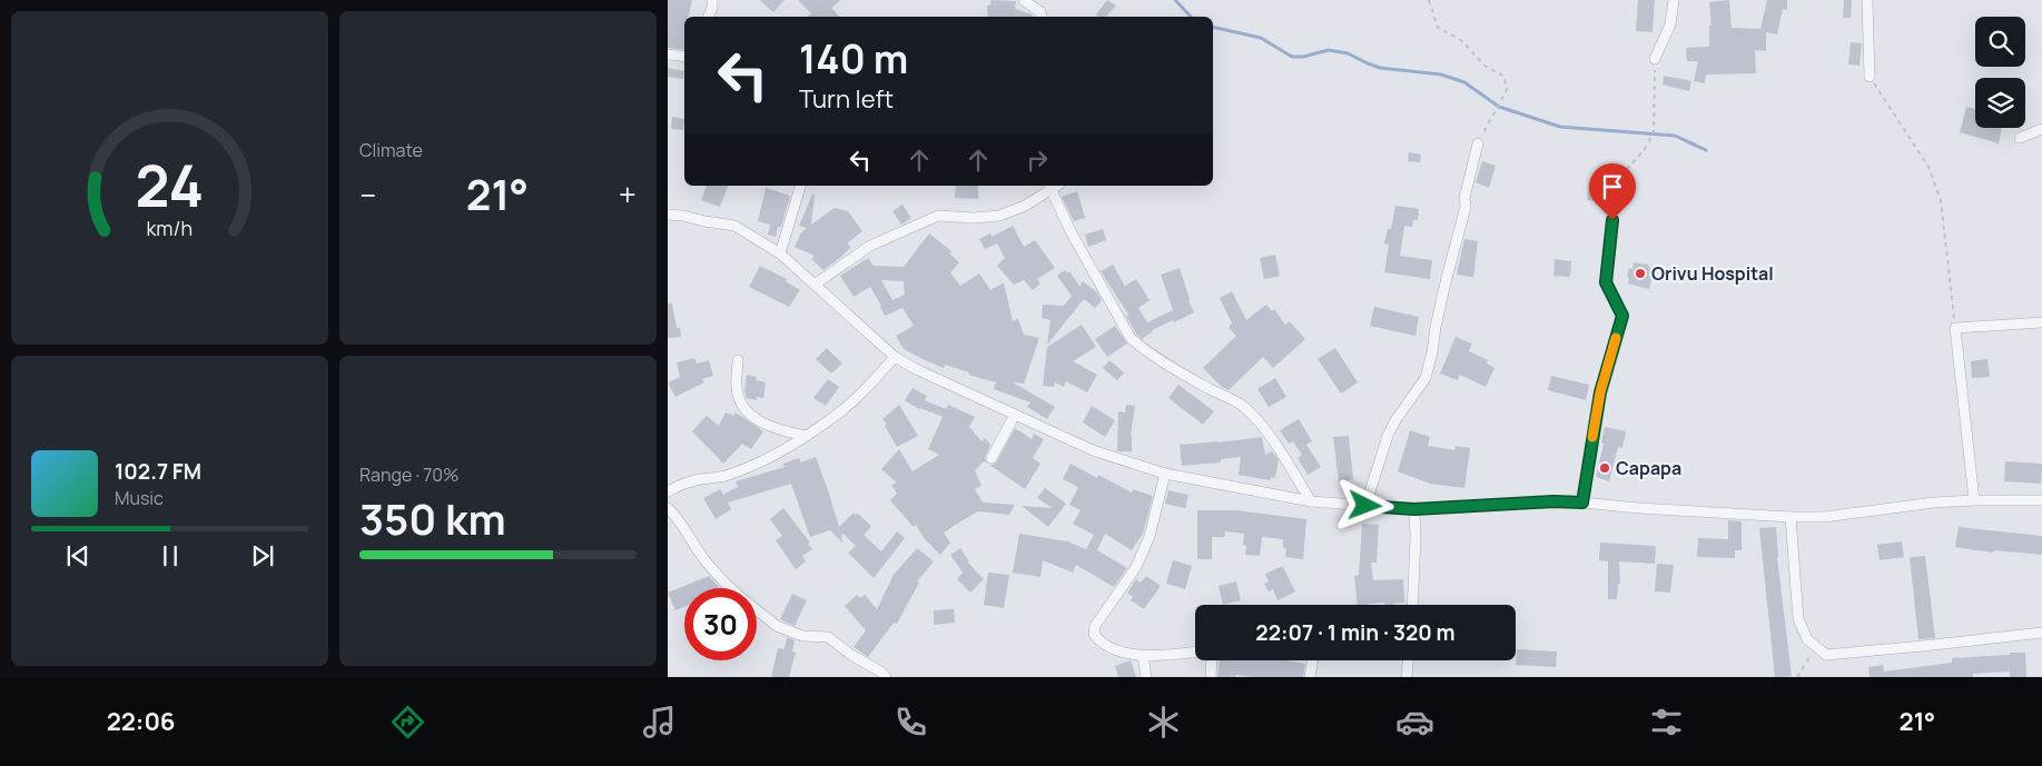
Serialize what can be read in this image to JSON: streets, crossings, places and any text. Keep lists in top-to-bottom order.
{
  "places": ["Orivu Hospital", "Capapa"],
  "page": {
    "tile": [
      "Climate",
      ["Range · 70%", "350 km"]
    ],
    "turn": ["140 m", "Turn left"],
    "heat": ["−", "21°", "+"],
    "song": ["102.7 FM", "Music"],
    "limit": "30",
    "trip": "22:07 · 1 min · 320 m",
    "tabs": ["22:06", "21°"],
    "gauge": ["24", "km/h"]
  }
}
